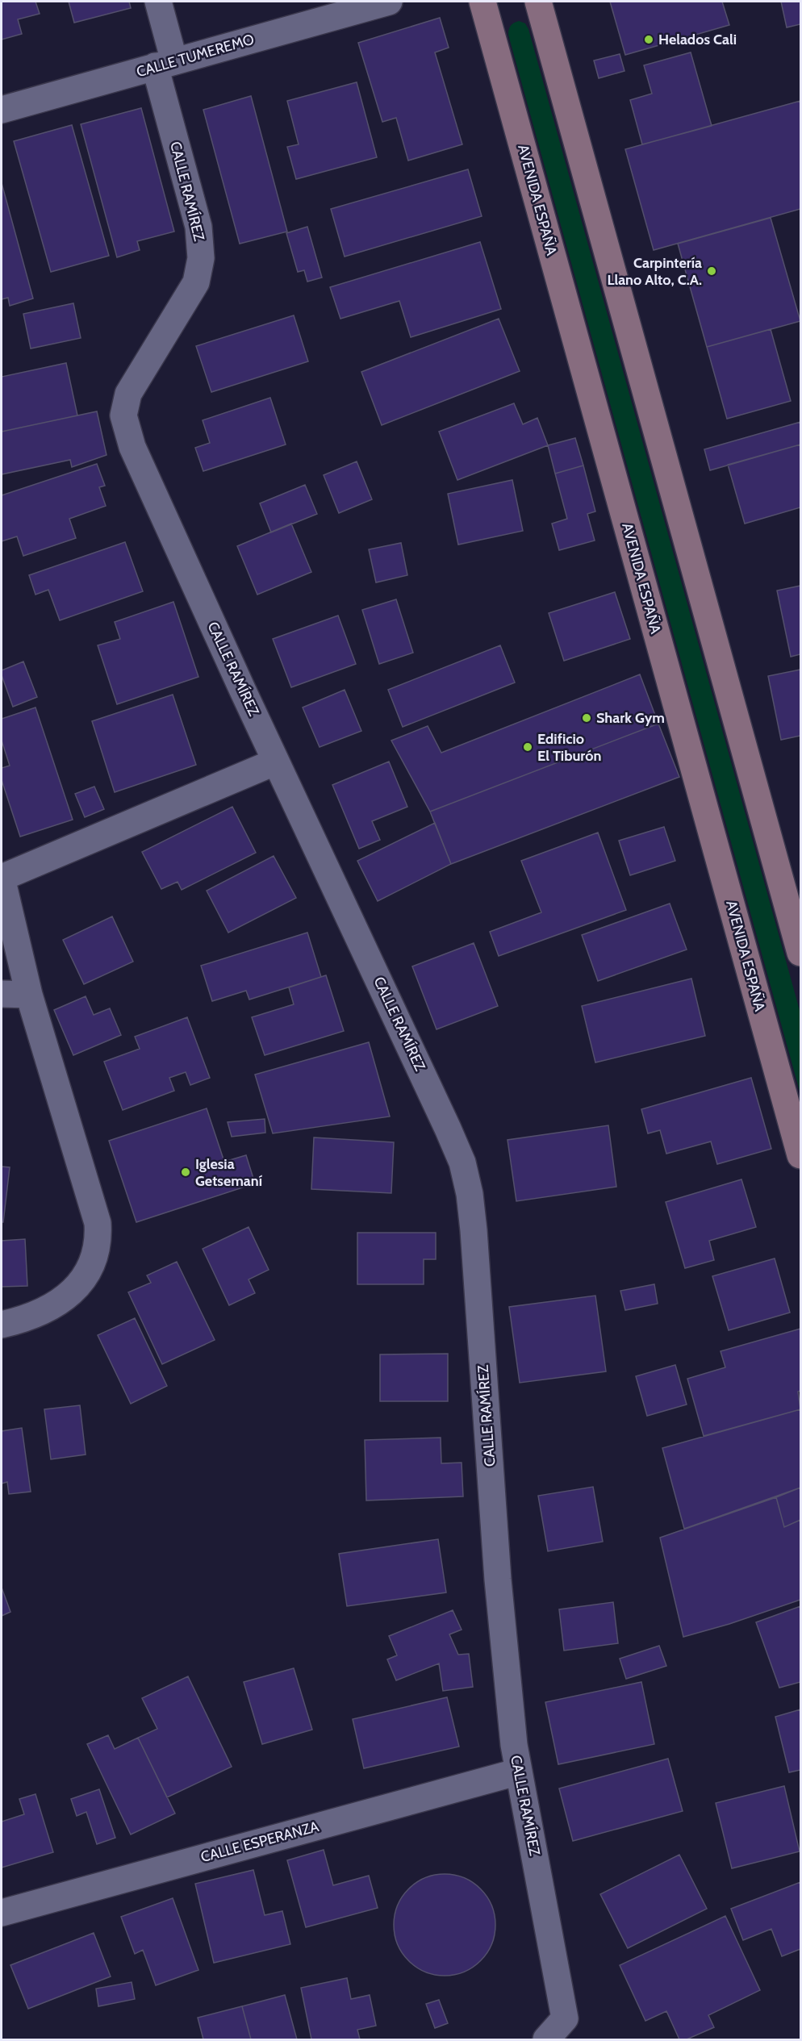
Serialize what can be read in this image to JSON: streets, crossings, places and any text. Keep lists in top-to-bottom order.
{
  "streets": {
    "main road": ["AVENIDA ESPAÑA"],
    "street": ["CALLE TUMEREMO", "CALLE RAMÍREZ", "CALLE ESPERANZA"]
  },
  "crossings": [
    ["CALLE TUMEREMO", "CALLE RAMÍREZ"],
    ["CALLE RAMÍREZ", "CALLE ESPERANZA"]
  ],
  "places": [
    "Helados Cali",
    "Carpintería Llano Alto, C.A.",
    "Shark Gym",
    "Edificio El Tiburón",
    "Iglesia Getsemaní"
  ]
}
